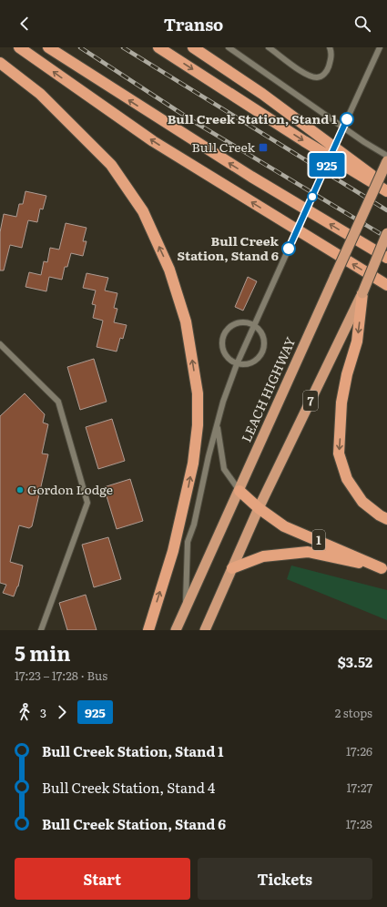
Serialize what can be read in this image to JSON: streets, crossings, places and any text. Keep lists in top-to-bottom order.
{
  "streets": {
    "highway": ["LEACH HIGHWAY", "7", "1"]
  },
  "crossings": [
    ["LEACH HIGHWAY", "1"],
    ["7", "1"]
  ],
  "places": {
    "other": ["Bull Creek Station, Stand 1", "Bull Creek Station, Stand 6", "Gordon Lodge"],
    "transit": ["Bull Creek"]
  },
  "lines": ["bus line 925"],
  "page": {
    "header": "Transo",
    "on_map": "925",
    "heading": ["5 min", "17:23 – 17:28 · Bus", "$3.52"],
    "legs": ["3", "925", "2 stops"],
    "list": [
      {
        "name": "Bull Creek Station, Stand 1",
        "value": "17:26"
      },
      {
        "name": "Bull Creek Station, Stand 4",
        "value": "17:27"
      },
      {
        "name": "Bull Creek Station, Stand 6",
        "value": "17:28"
      }
    ],
    "buttons": ["Start", "Tickets"]
  }
}
